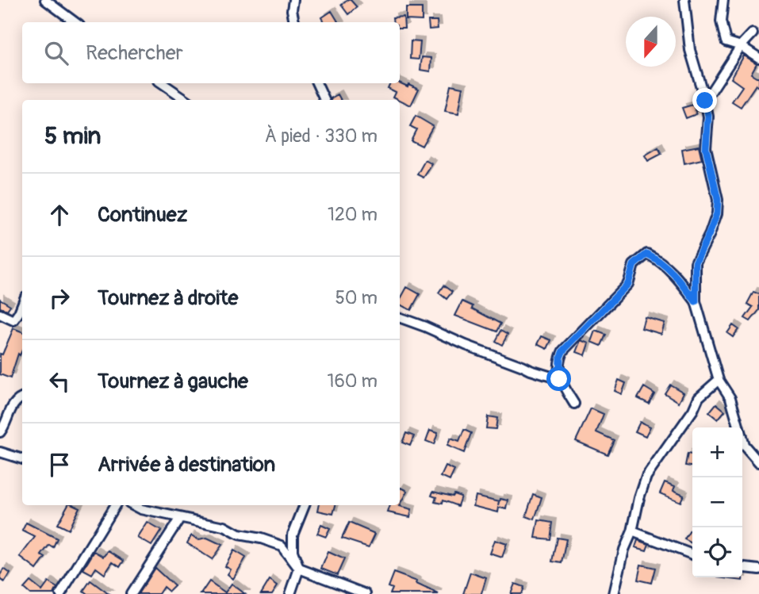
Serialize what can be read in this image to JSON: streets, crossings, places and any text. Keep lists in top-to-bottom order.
{
  "north": "bottom",
  "page": {
    "search": "Rechercher",
    "heading": ["5 min", "À pied · 330 m"],
    "list": [
      ["Continuez", "120 m"],
      ["Tournez à droite", "50 m"],
      ["Tournez à gauche", "160 m"],
      "Arrivée à destination"
    ],
    "map_buttons": ["+", "−"]
  }
}
